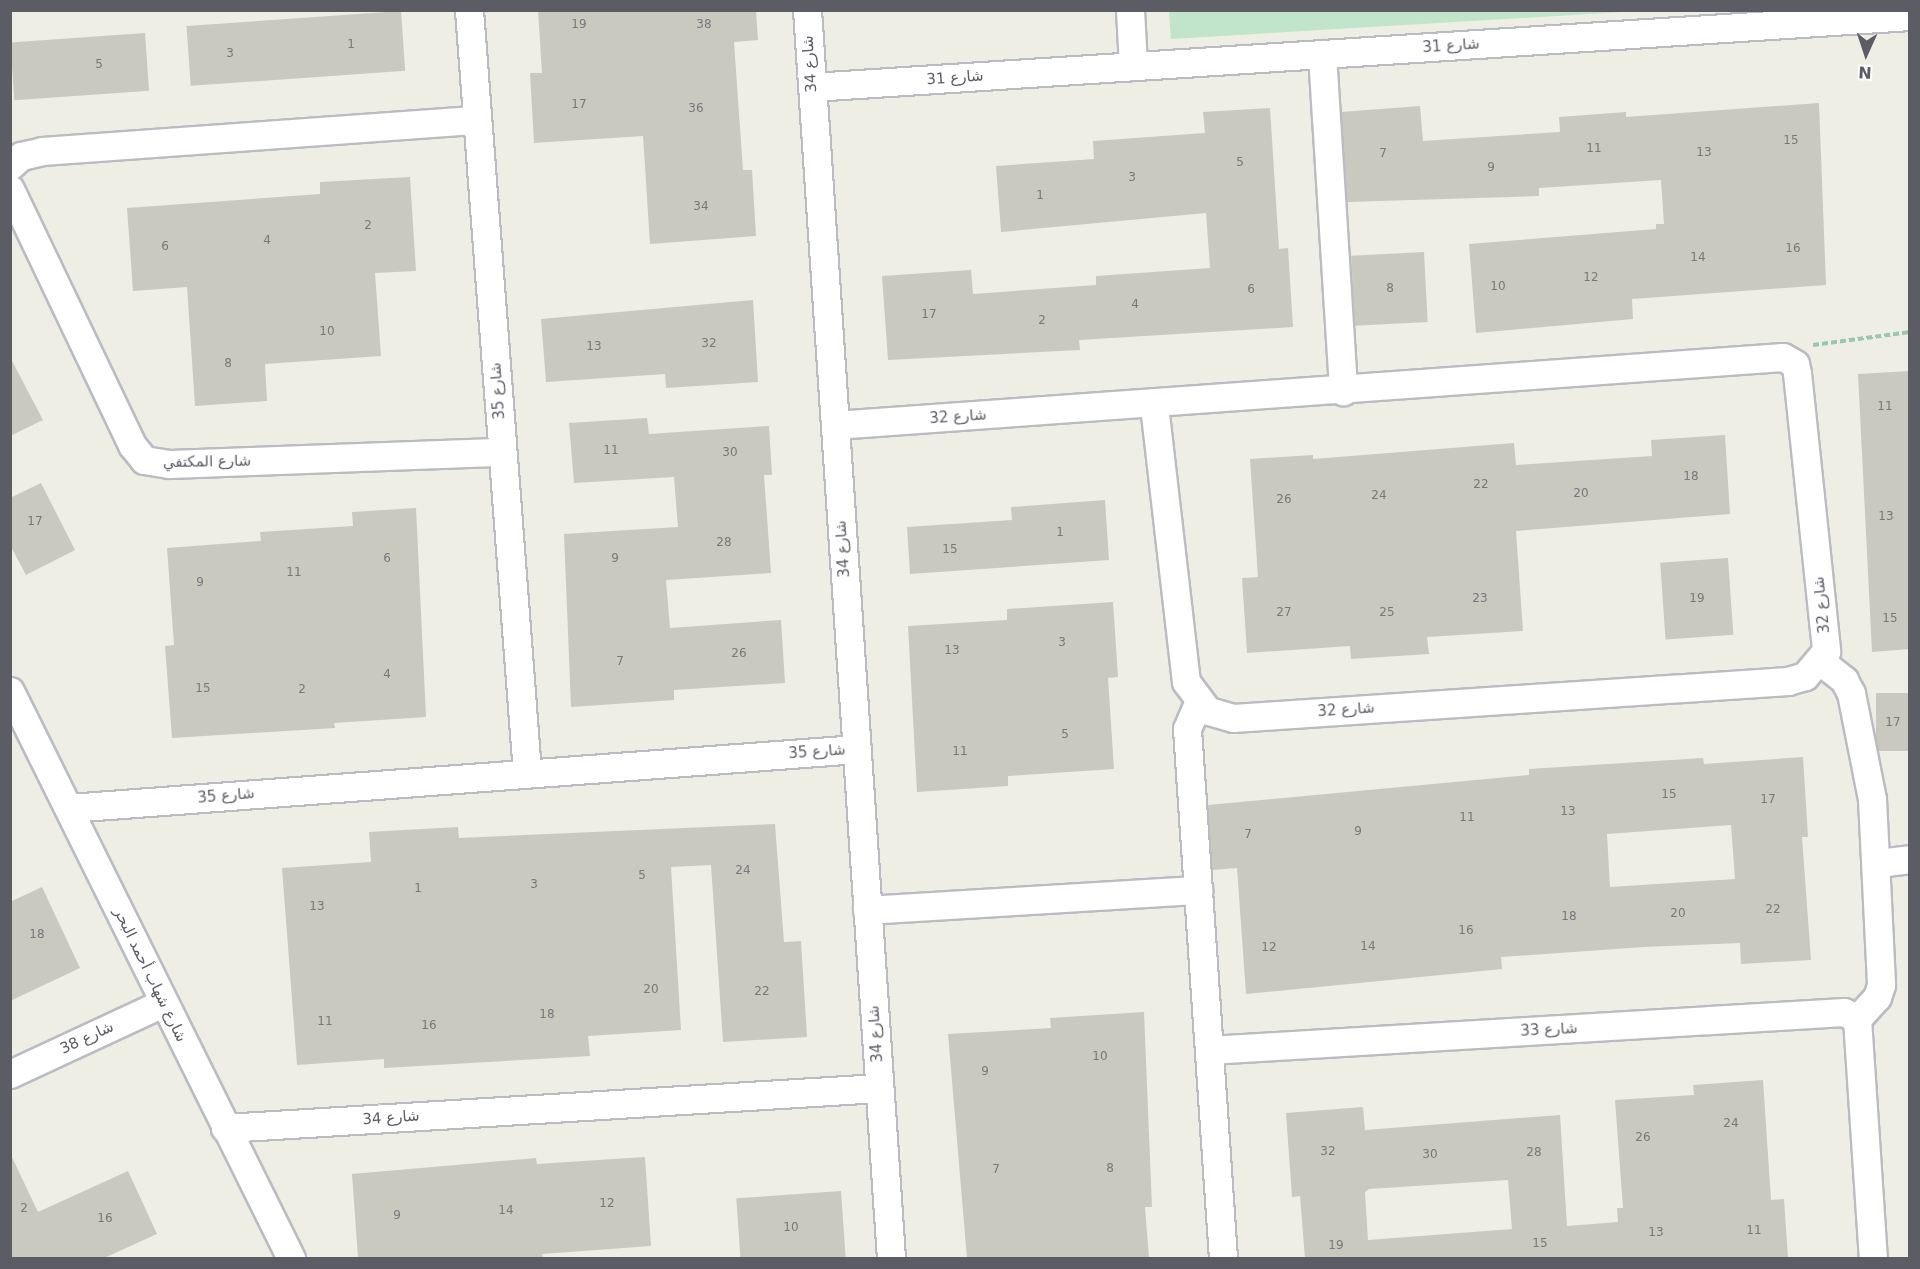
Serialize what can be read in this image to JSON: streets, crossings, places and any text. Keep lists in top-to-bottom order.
{
  "streets": {
    "street": [
      "شارع 31",
      "شارع 34",
      "شارع 35",
      "شارع 32",
      "شارع المكتفي",
      "شارع شهاب أحمد البحر",
      "شارع 33",
      "شارع 38"
    ]
  },
  "crossings": [
    ["شارع 31", "شارع 34"],
    ["شارع 34", "شارع 35"],
    ["شارع 34", "شارع 32"],
    ["شارع 34", "شارع شهاب أحمد البحر"],
    ["شارع 35", "شارع المكتفي"],
    ["شارع 35", "شارع شهاب أحمد البحر"],
    ["شارع شهاب أحمد البحر", "شارع 38"]
  ],
  "house_numbers": [
    "19",
    "38",
    "1",
    "3",
    "5",
    "17",
    "36",
    "15",
    "11",
    "13",
    "7",
    "5",
    "9",
    "3",
    "1",
    "34",
    "2",
    "4",
    "6",
    "16",
    "14",
    "12",
    "10",
    "8",
    "6",
    "4",
    "17",
    "2",
    "10",
    "32",
    "13",
    "8",
    "11",
    "11",
    "30",
    "18",
    "22",
    "20",
    "24",
    "26",
    "13",
    "17",
    "1",
    "28",
    "15",
    "6",
    "9",
    "11",
    "9",
    "23",
    "19",
    "27",
    "25",
    "15",
    "3",
    "13",
    "26",
    "7",
    "4",
    "15",
    "2",
    "17",
    "5",
    "11",
    "15",
    "17",
    "13",
    "11",
    "9",
    "7",
    "24",
    "5",
    "3",
    "1",
    "13",
    "22",
    "20",
    "18",
    "16",
    "18",
    "14",
    "12",
    "20",
    "22",
    "18",
    "11",
    "16",
    "10",
    "9",
    "24",
    "26",
    "32",
    "28",
    "30",
    "8",
    "7",
    "12",
    "2",
    "14",
    "9",
    "16",
    "10",
    "11",
    "13",
    "15",
    "19"
  ],
  "north": "bottom"
}
